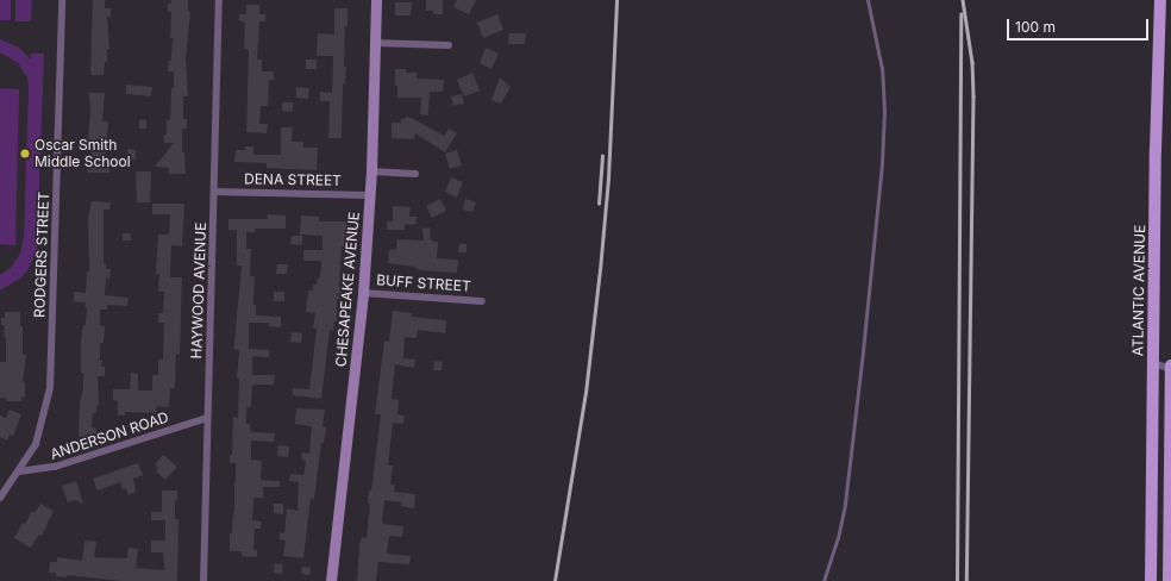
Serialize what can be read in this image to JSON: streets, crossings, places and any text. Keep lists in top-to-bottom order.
{
  "streets": {
    "main road": ["ATLANTIC AVENUE"],
    "street": [
      "DENA STREET",
      "RODGERS STREET",
      "BUFF STREET",
      "CHESAPEAKE AVENUE",
      "HAYWOOD AVENUE",
      "ANDERSON ROAD"
    ]
  },
  "crossings": [
    ["DENA STREET", "CHESAPEAKE AVENUE"],
    ["DENA STREET", "HAYWOOD AVENUE"],
    ["RODGERS STREET", "ANDERSON ROAD"],
    ["BUFF STREET", "CHESAPEAKE AVENUE"],
    ["HAYWOOD AVENUE", "ANDERSON ROAD"]
  ],
  "places": ["Oscar Smith Middle School"],
  "scale_bar": "100 m"
}
